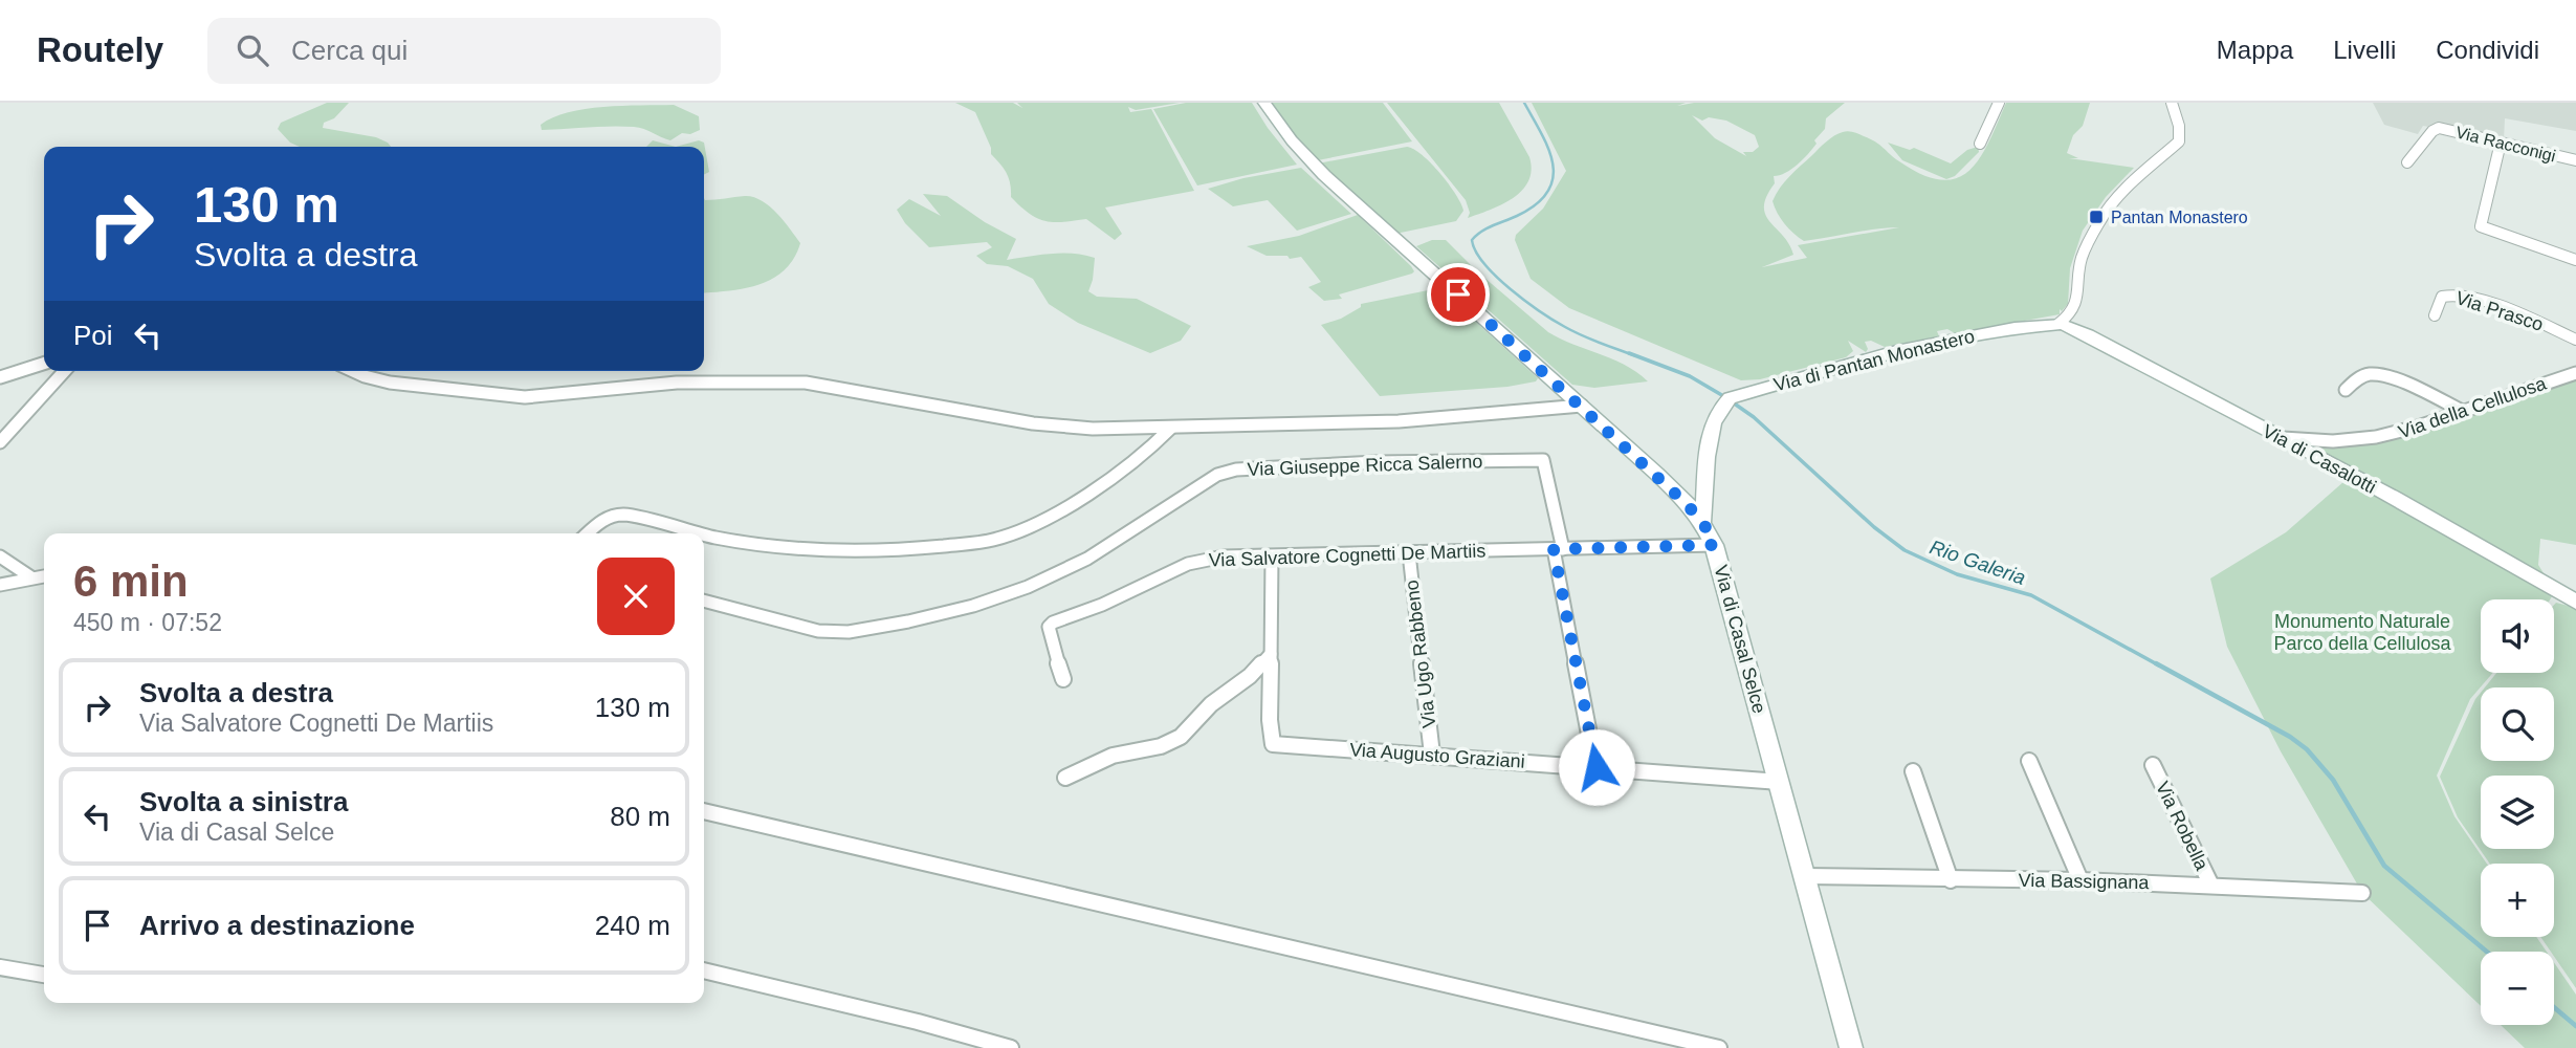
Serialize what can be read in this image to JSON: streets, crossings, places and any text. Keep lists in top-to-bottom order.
{
  "streets": {
    "main road": ["Via di Pantan Monastero", "Via di Casalotti", "Via di Casal Selce"],
    "street": [
      "Via Racconigi",
      "Via Prasco",
      "Via della Cellulosa",
      "Via Giuseppe Ricca Salerno",
      "Via Salvatore Cognetti De Martiis",
      "Via Ugo Rabbeno",
      "Via Augusto Graziani",
      "Via Robella",
      "Via Bassignana"
    ]
  },
  "crossings": [
    ["Via di Pantan Monastero", "Via di Casalotti"],
    ["Via di Pantan Monastero", "Via di Casal Selce"],
    ["Via della Cellulosa", "Via di Casalotti"],
    ["Via Giuseppe Ricca Salerno", "Via Salvatore Cognetti De Martiis"],
    ["Via Salvatore Cognetti De Martiis", "Via di Casal Selce"],
    ["Via Salvatore Cognetti De Martiis", "Via Ugo Rabbeno"],
    ["Via Salvatore Cognetti De Martiis", "Via Augusto Graziani"],
    ["Via di Casal Selce", "Via Augusto Graziani"],
    ["Via di Casal Selce", "Via Bassignana"],
    ["Via Ugo Rabbeno", "Via Augusto Graziani"],
    ["Via Robella", "Via Bassignana"]
  ],
  "water": ["Rio Galeria"],
  "parks": ["Monumento Naturale Parco della Cellulosa"],
  "places": {
    "transit": ["Pantan Monastero"]
  },
  "page": {
    "header": "Routely",
    "search": "Cerca qui",
    "nav": ["Mappa", "Livelli", "Condividi"],
    "turn": ["130 m", "Svolta a destra"],
    "then": "Poi",
    "heading": ["6 min", "450 m · 07:52"],
    "map_buttons": ["+", "−"],
    "list": [
      {
        "name": "Svolta a destra",
        "note": "Via Salvatore Cognetti De Martiis",
        "value": "130 m"
      },
      {
        "name": "Svolta a sinistra",
        "note": "Via di Casal Selce",
        "value": "80 m"
      },
      {
        "name": "Arrivo a destinazione",
        "value": "240 m"
      }
    ]
  }
}
